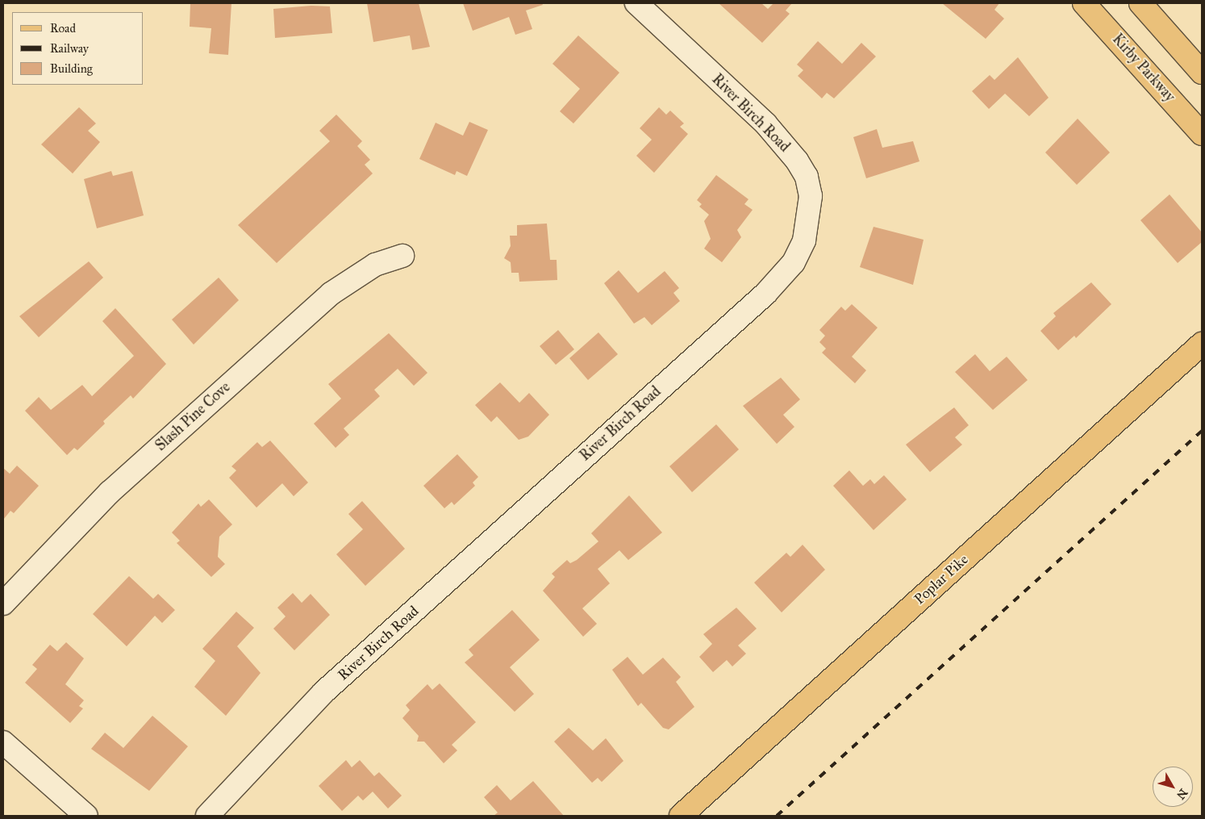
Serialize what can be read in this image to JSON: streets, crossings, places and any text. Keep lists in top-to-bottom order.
{
  "streets": {
    "main road": ["Kirby Parkway", "Poplar Pike"],
    "street": ["River Birch Road", "Slash Pine Cove"]
  },
  "legend": ["Road", "Railway", "Building"],
  "north": "bottom right"
}
